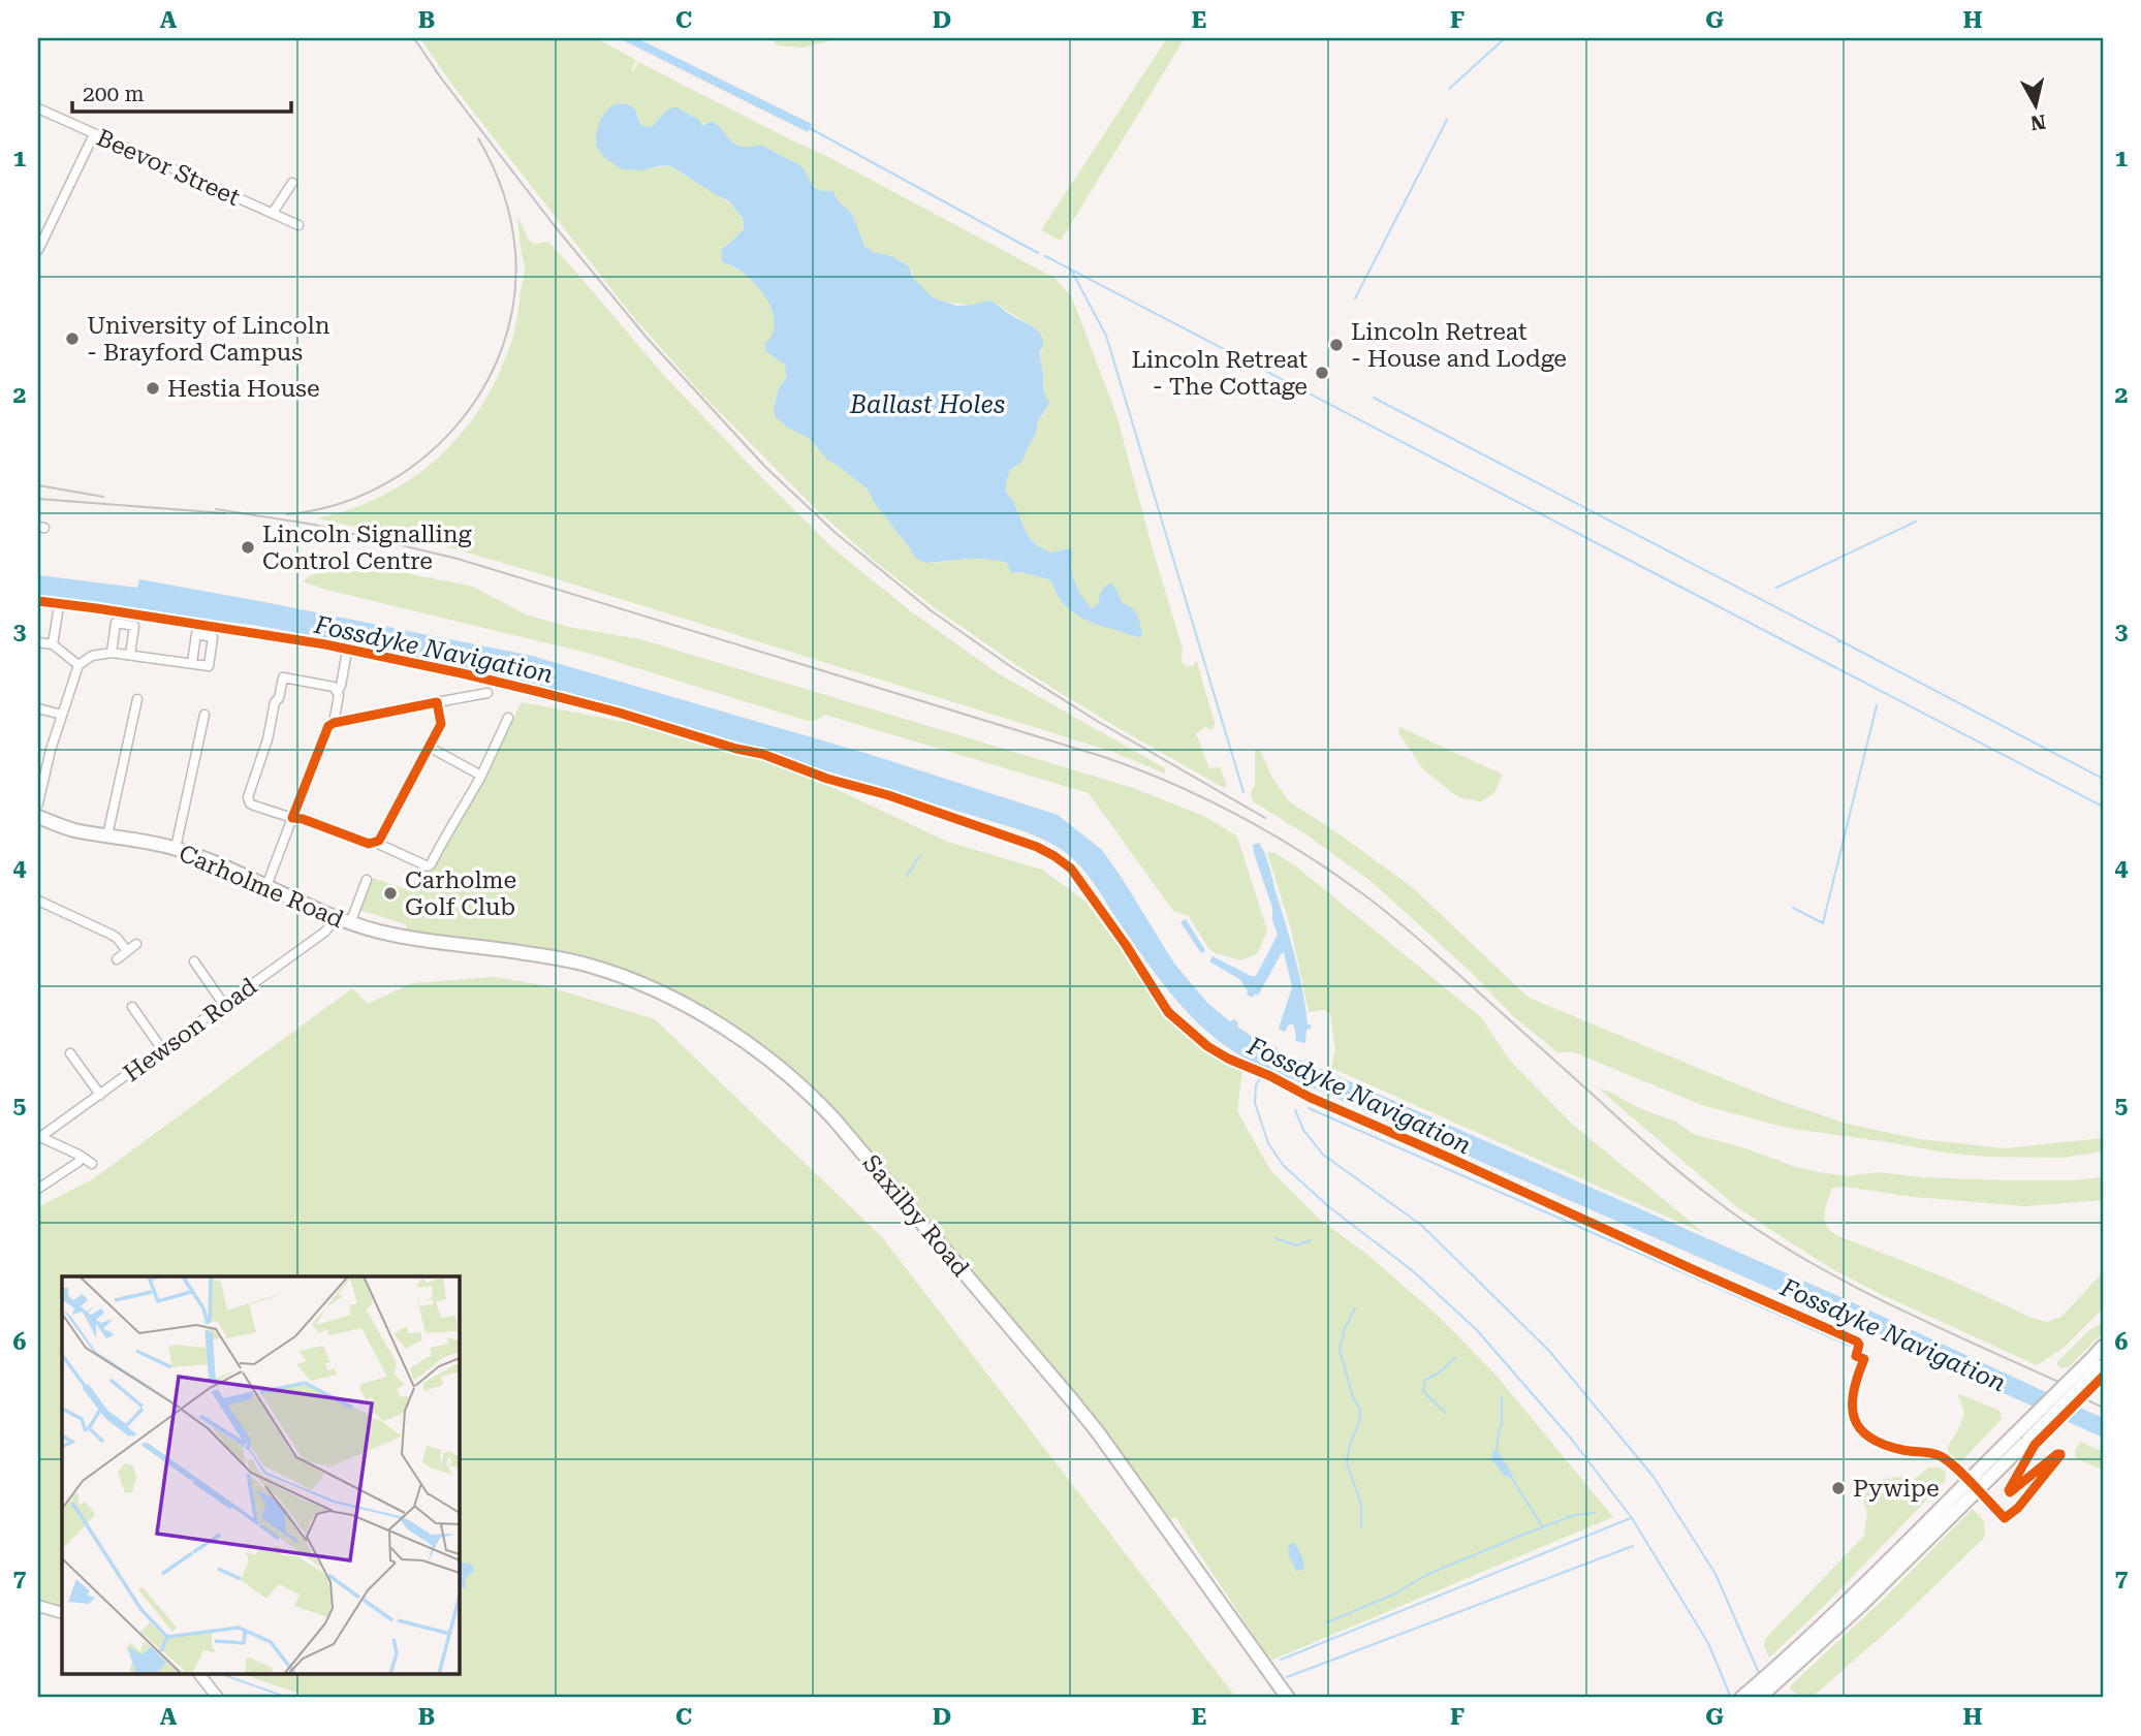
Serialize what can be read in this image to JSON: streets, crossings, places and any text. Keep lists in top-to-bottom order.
{
  "streets": {
    "main road": ["Carholme Road", "Saxilby Road"],
    "street": ["Beevor Street", "Hewson Road"]
  },
  "crossings": [
    ["Carholme Road", "Hewson Road"],
    ["Carholme Road", "Saxilby Road"]
  ],
  "water": ["Ballast Holes", "Fossdyke Navigation"],
  "places": [
    "University of Lincoln - Brayford Campus",
    "Lincoln Retreat - House and Lodge",
    "Lincoln Retreat - The Cottage",
    "Hestia House",
    "Lincoln Signalling Control Centre",
    "Carholme Golf Club",
    "Pywipe"
  ],
  "scale_bar": "200 m",
  "north": "bottom",
  "grid": {
    "columns": [
      "A",
      "B",
      "C",
      "D",
      "E",
      "F",
      "G",
      "H"
    ],
    "rows": [
      "1",
      "2",
      "3",
      "4",
      "5",
      "6",
      "7"
    ]
  }
}
